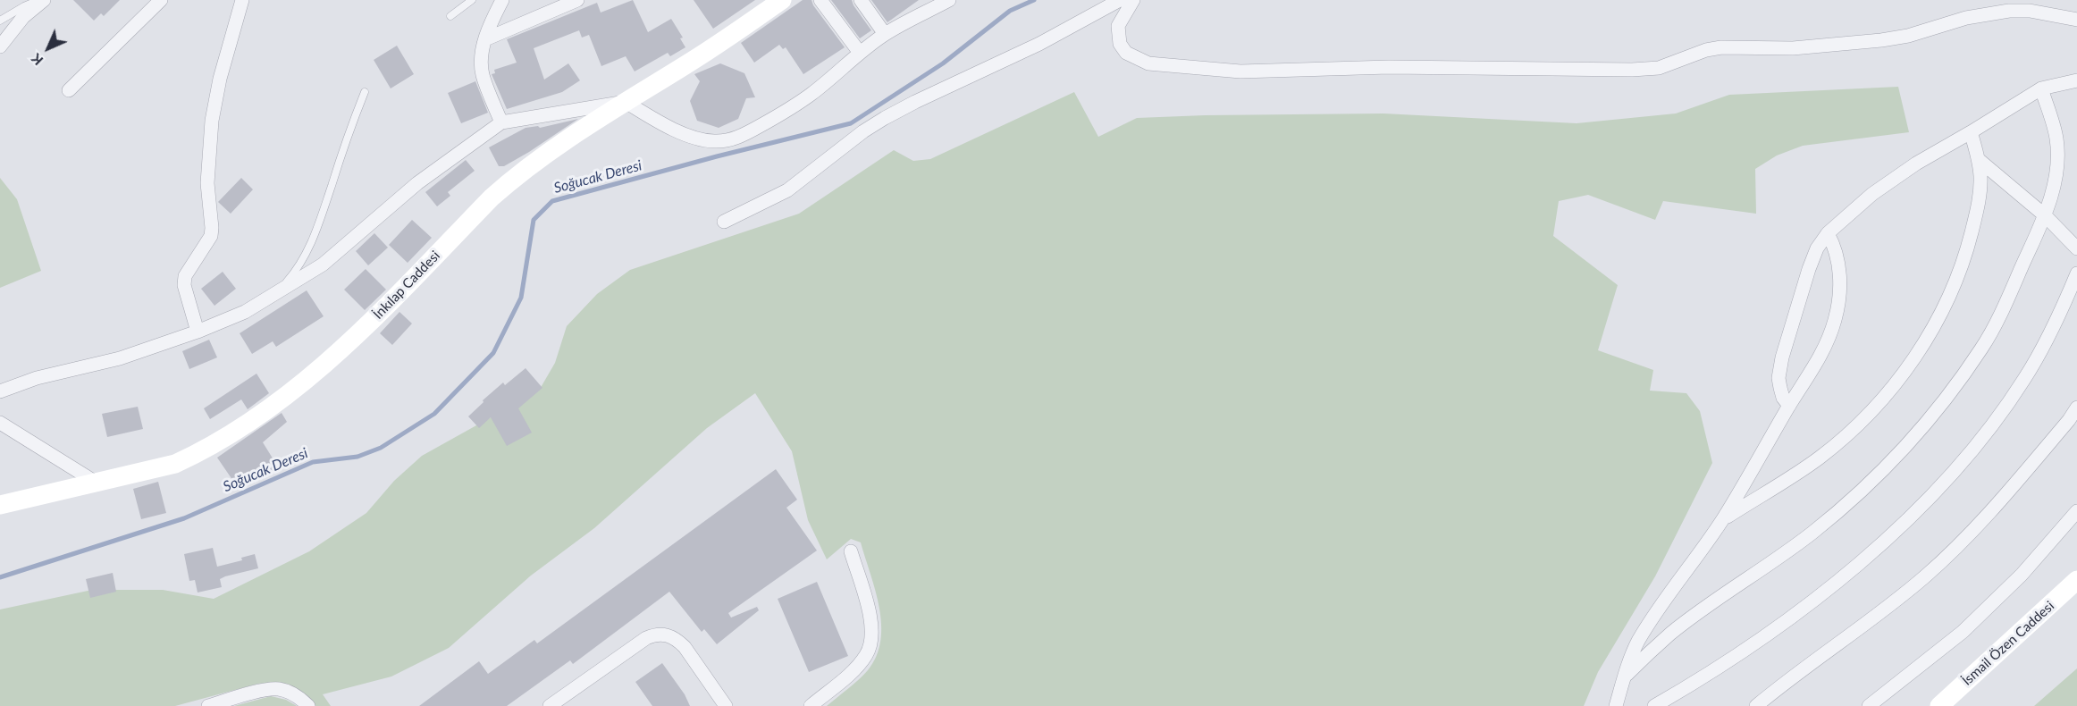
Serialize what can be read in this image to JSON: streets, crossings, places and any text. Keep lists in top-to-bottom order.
{
  "streets": {
    "street": ["İnkılap Caddesi", "İsmail Özen Caddesi"]
  },
  "water": ["Soğucak Deresi"],
  "north": "bottom left"
}
